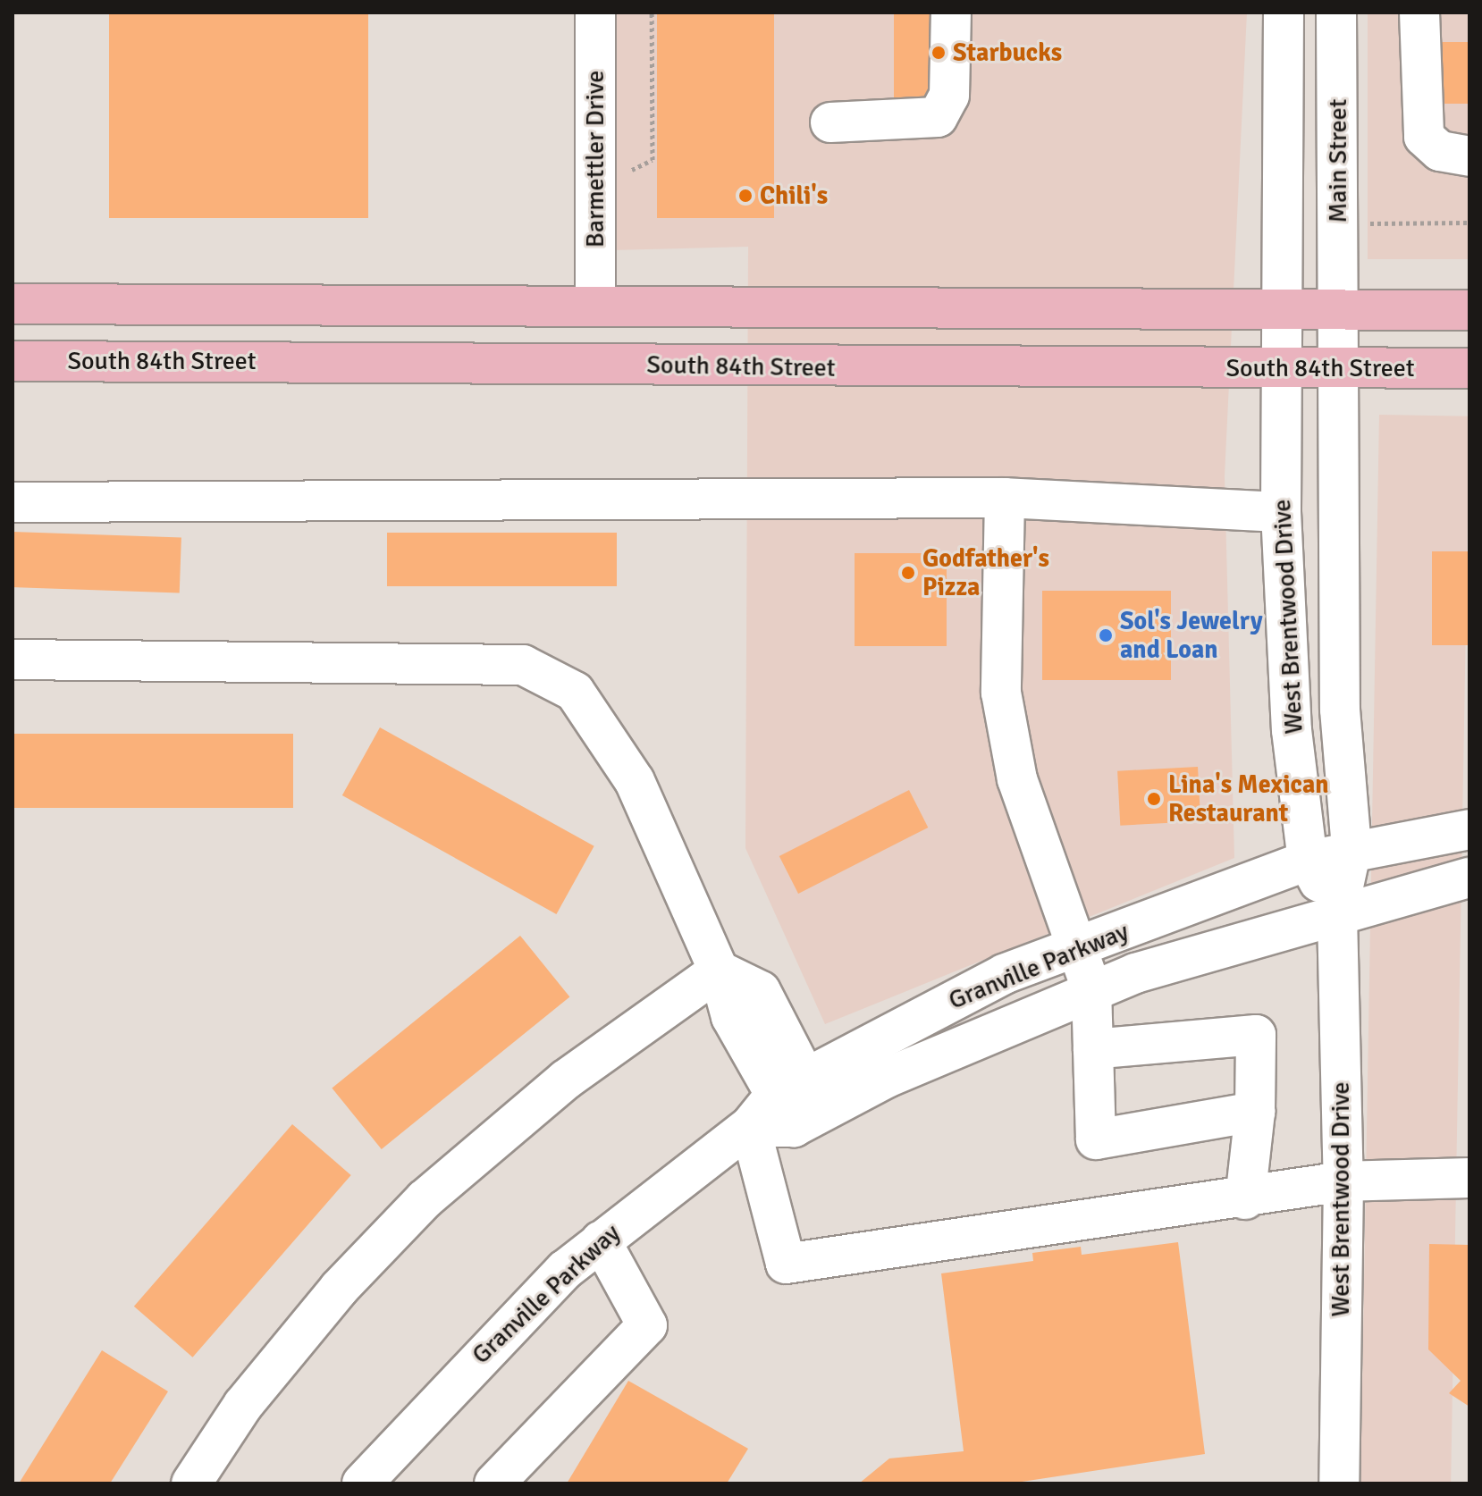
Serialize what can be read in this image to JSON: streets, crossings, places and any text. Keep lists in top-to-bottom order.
{
  "streets": {
    "main road": ["South 84th Street"],
    "street": [
      "Barmettler Drive",
      "Main Street",
      "West Brentwood Drive",
      "Granville Parkway"
    ]
  },
  "crossings": [
    ["Main Street", "West Brentwood Drive"],
    ["South 84th Street", "West Brentwood Drive"],
    ["West Brentwood Drive", "Granville Parkway"]
  ],
  "places": [
    "Starbucks",
    "Chili's",
    "Godfather's Pizza",
    "Sol's Jewelry and Loan",
    "Lina's Mexican Restaurant"
  ]
}
